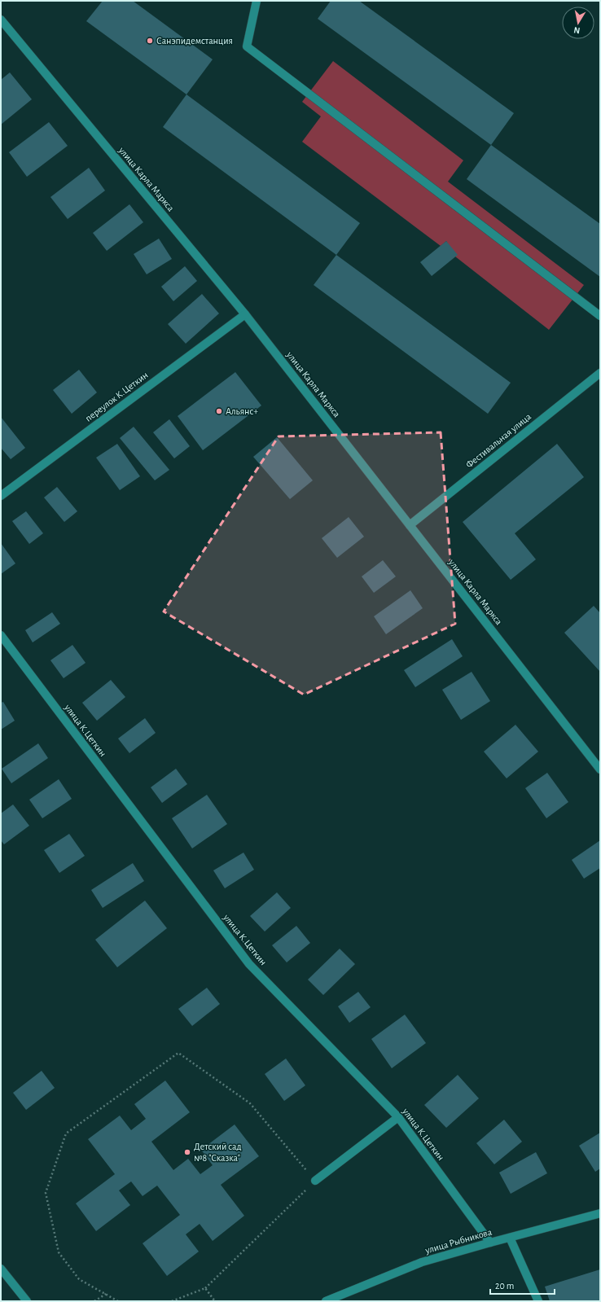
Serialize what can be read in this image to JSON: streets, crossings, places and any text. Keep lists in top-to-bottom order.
{
  "streets": {
    "street": [
      "улица Карла Маркса",
      "переулок К.Цеткин",
      "Фестивальная улица",
      "улица К.Цеткин",
      "улица Рыбникова"
    ]
  },
  "crossings": [
    ["улица Карла Маркса", "переулок К.Цеткин"],
    ["улица Карла Маркса", "Фестивальная улица"],
    ["улица К.Цеткин", "улица Рыбникова"]
  ],
  "places": ["Санэпидемстанция", "Альянс+", "Детский сад №8 \"Сказка\""],
  "scale_bar": "20 m",
  "north": "bottom"
}
